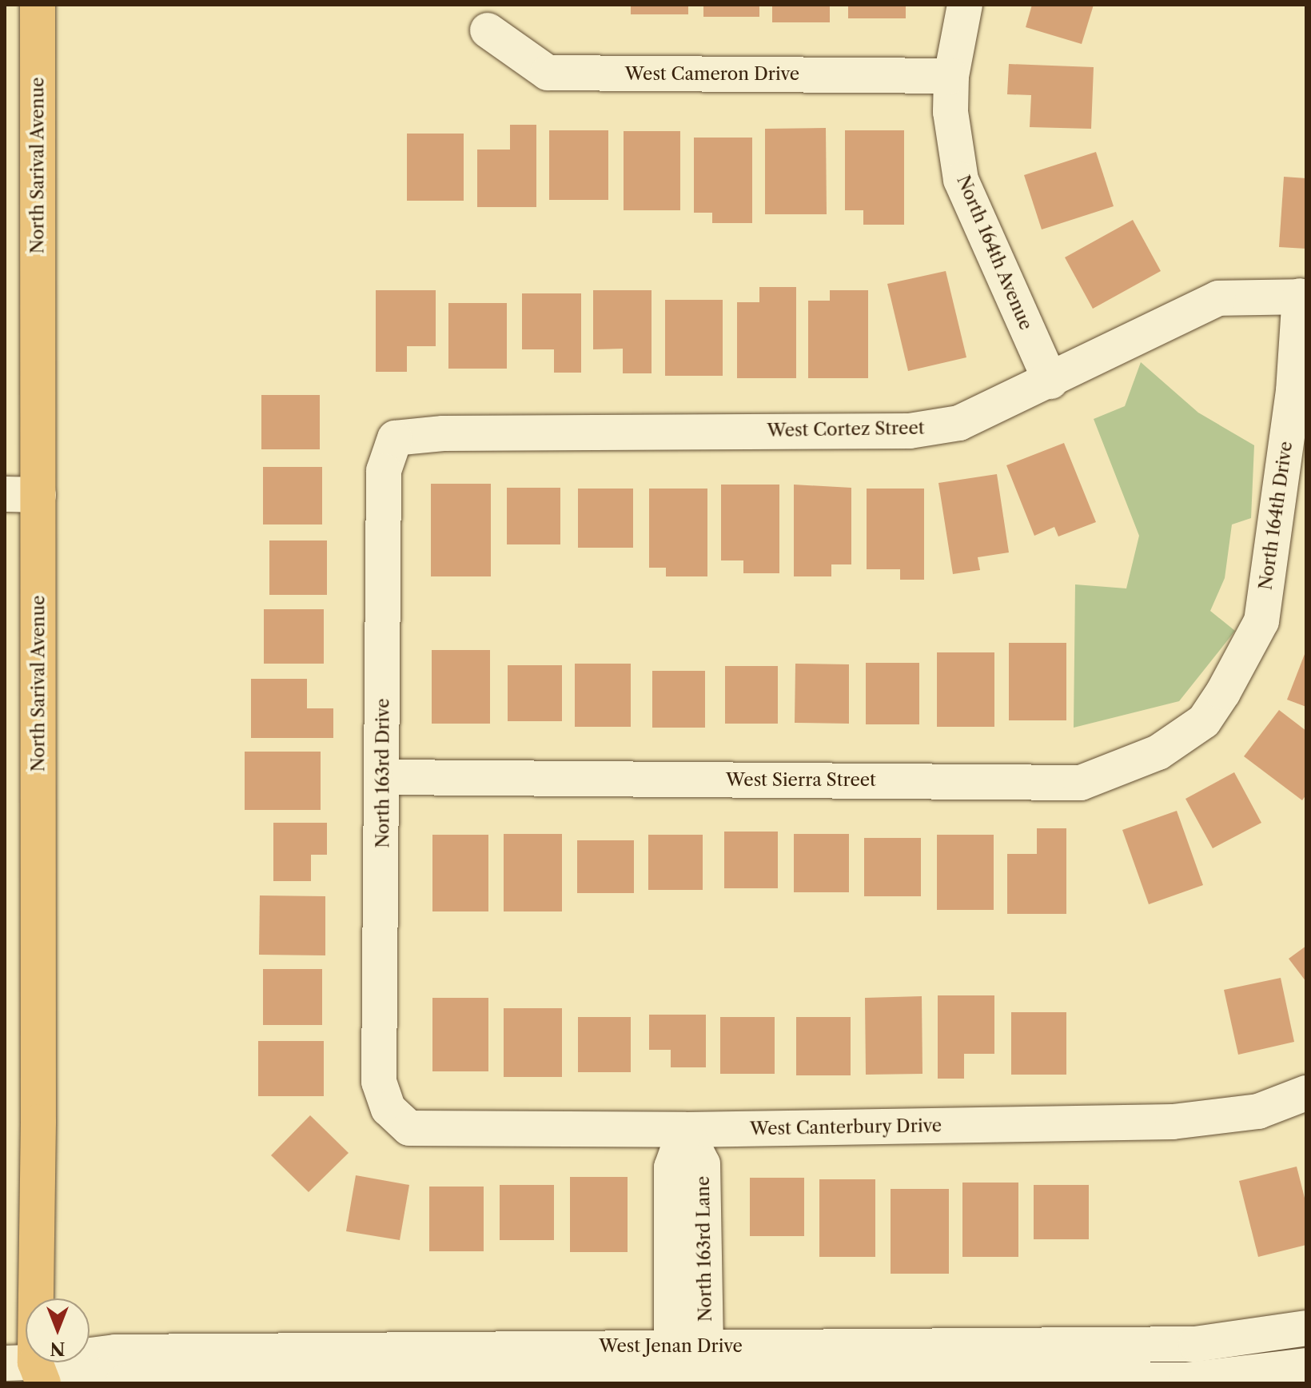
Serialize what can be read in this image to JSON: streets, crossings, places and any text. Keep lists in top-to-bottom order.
{
  "streets": {
    "main road": ["North Sarival Avenue"],
    "street": [
      "West Cameron Drive",
      "North 164th Avenue",
      "West Cortez Street",
      "North 164th Drive",
      "North 163rd Drive",
      "West Sierra Street",
      "West Canterbury Drive",
      "North 163rd Lane",
      "West Jenan Drive"
    ]
  },
  "crossings": [
    ["West Cameron Drive", "North 164th Avenue"],
    ["North Sarival Avenue", "West Jenan Drive"],
    ["North 164th Avenue", "West Cortez Street"],
    ["West Cortez Street", "North 164th Drive"],
    ["West Cortez Street", "North 163rd Drive"],
    ["North 164th Drive", "West Sierra Street"],
    ["North 163rd Drive", "West Sierra Street"],
    ["North 163rd Drive", "West Canterbury Drive"],
    ["West Canterbury Drive", "North 163rd Lane"],
    ["North 163rd Lane", "West Jenan Drive"]
  ],
  "north": "bottom"
}
